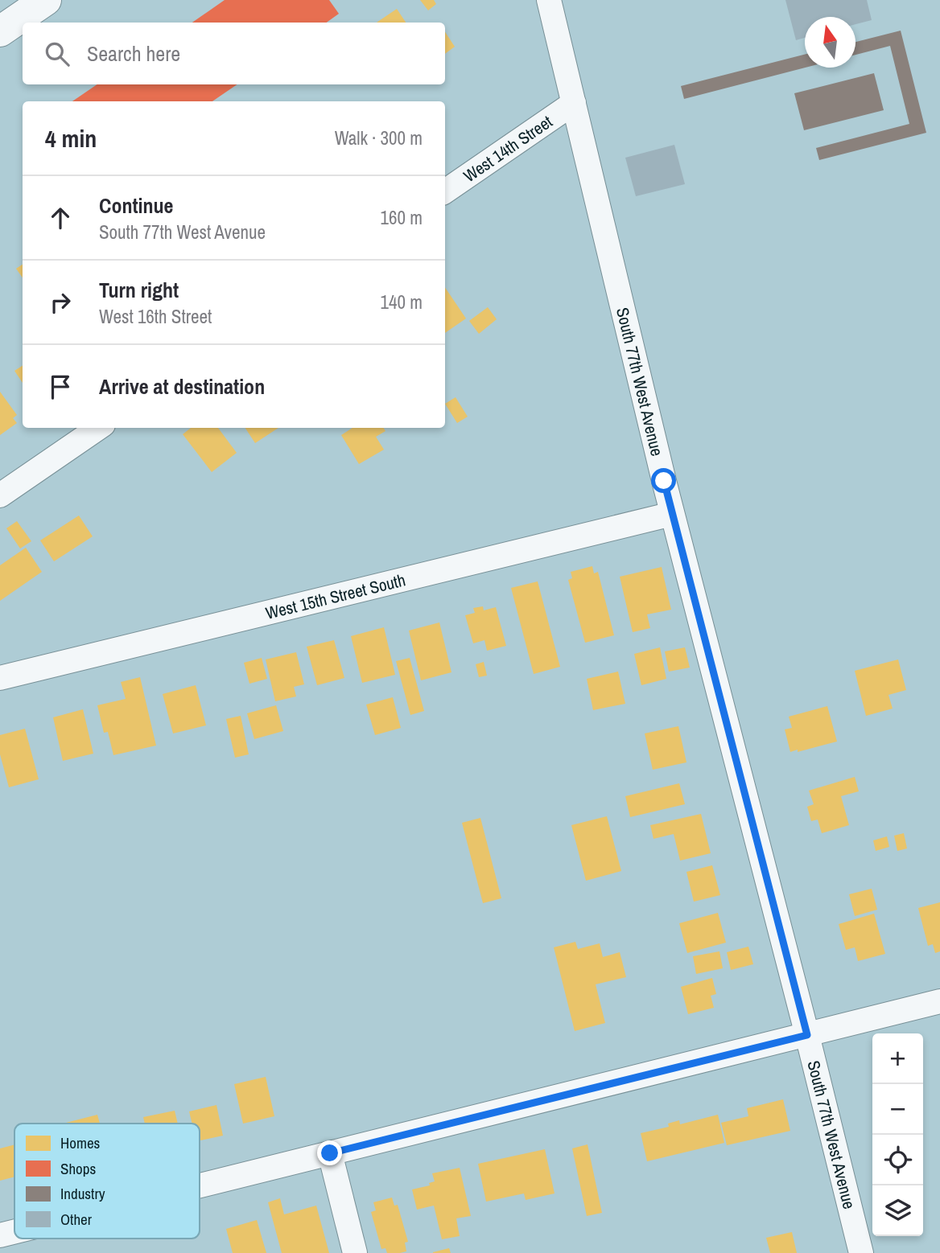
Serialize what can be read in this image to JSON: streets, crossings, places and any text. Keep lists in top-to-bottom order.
{
  "streets": {
    "street": ["West 14th Street", "South 77th West Avenue", "West 15th Street South"]
  },
  "crossings": [
    ["West 14th Street", "South 77th West Avenue"],
    ["South 77th West Avenue", "West 15th Street South"]
  ],
  "legend": [
    "Homes",
    "Shops",
    "Industry",
    "Other"
  ],
  "north": "top",
  "page": {
    "search": "Search here",
    "heading": ["4 min", "Walk · 300 m"],
    "list": [
      ["Continue", "South 77th West Avenue", "160 m"],
      ["Turn right", "West 16th Street", "140 m"],
      "Arrive at destination"
    ],
    "map_buttons": ["+", "−"]
  }
}
